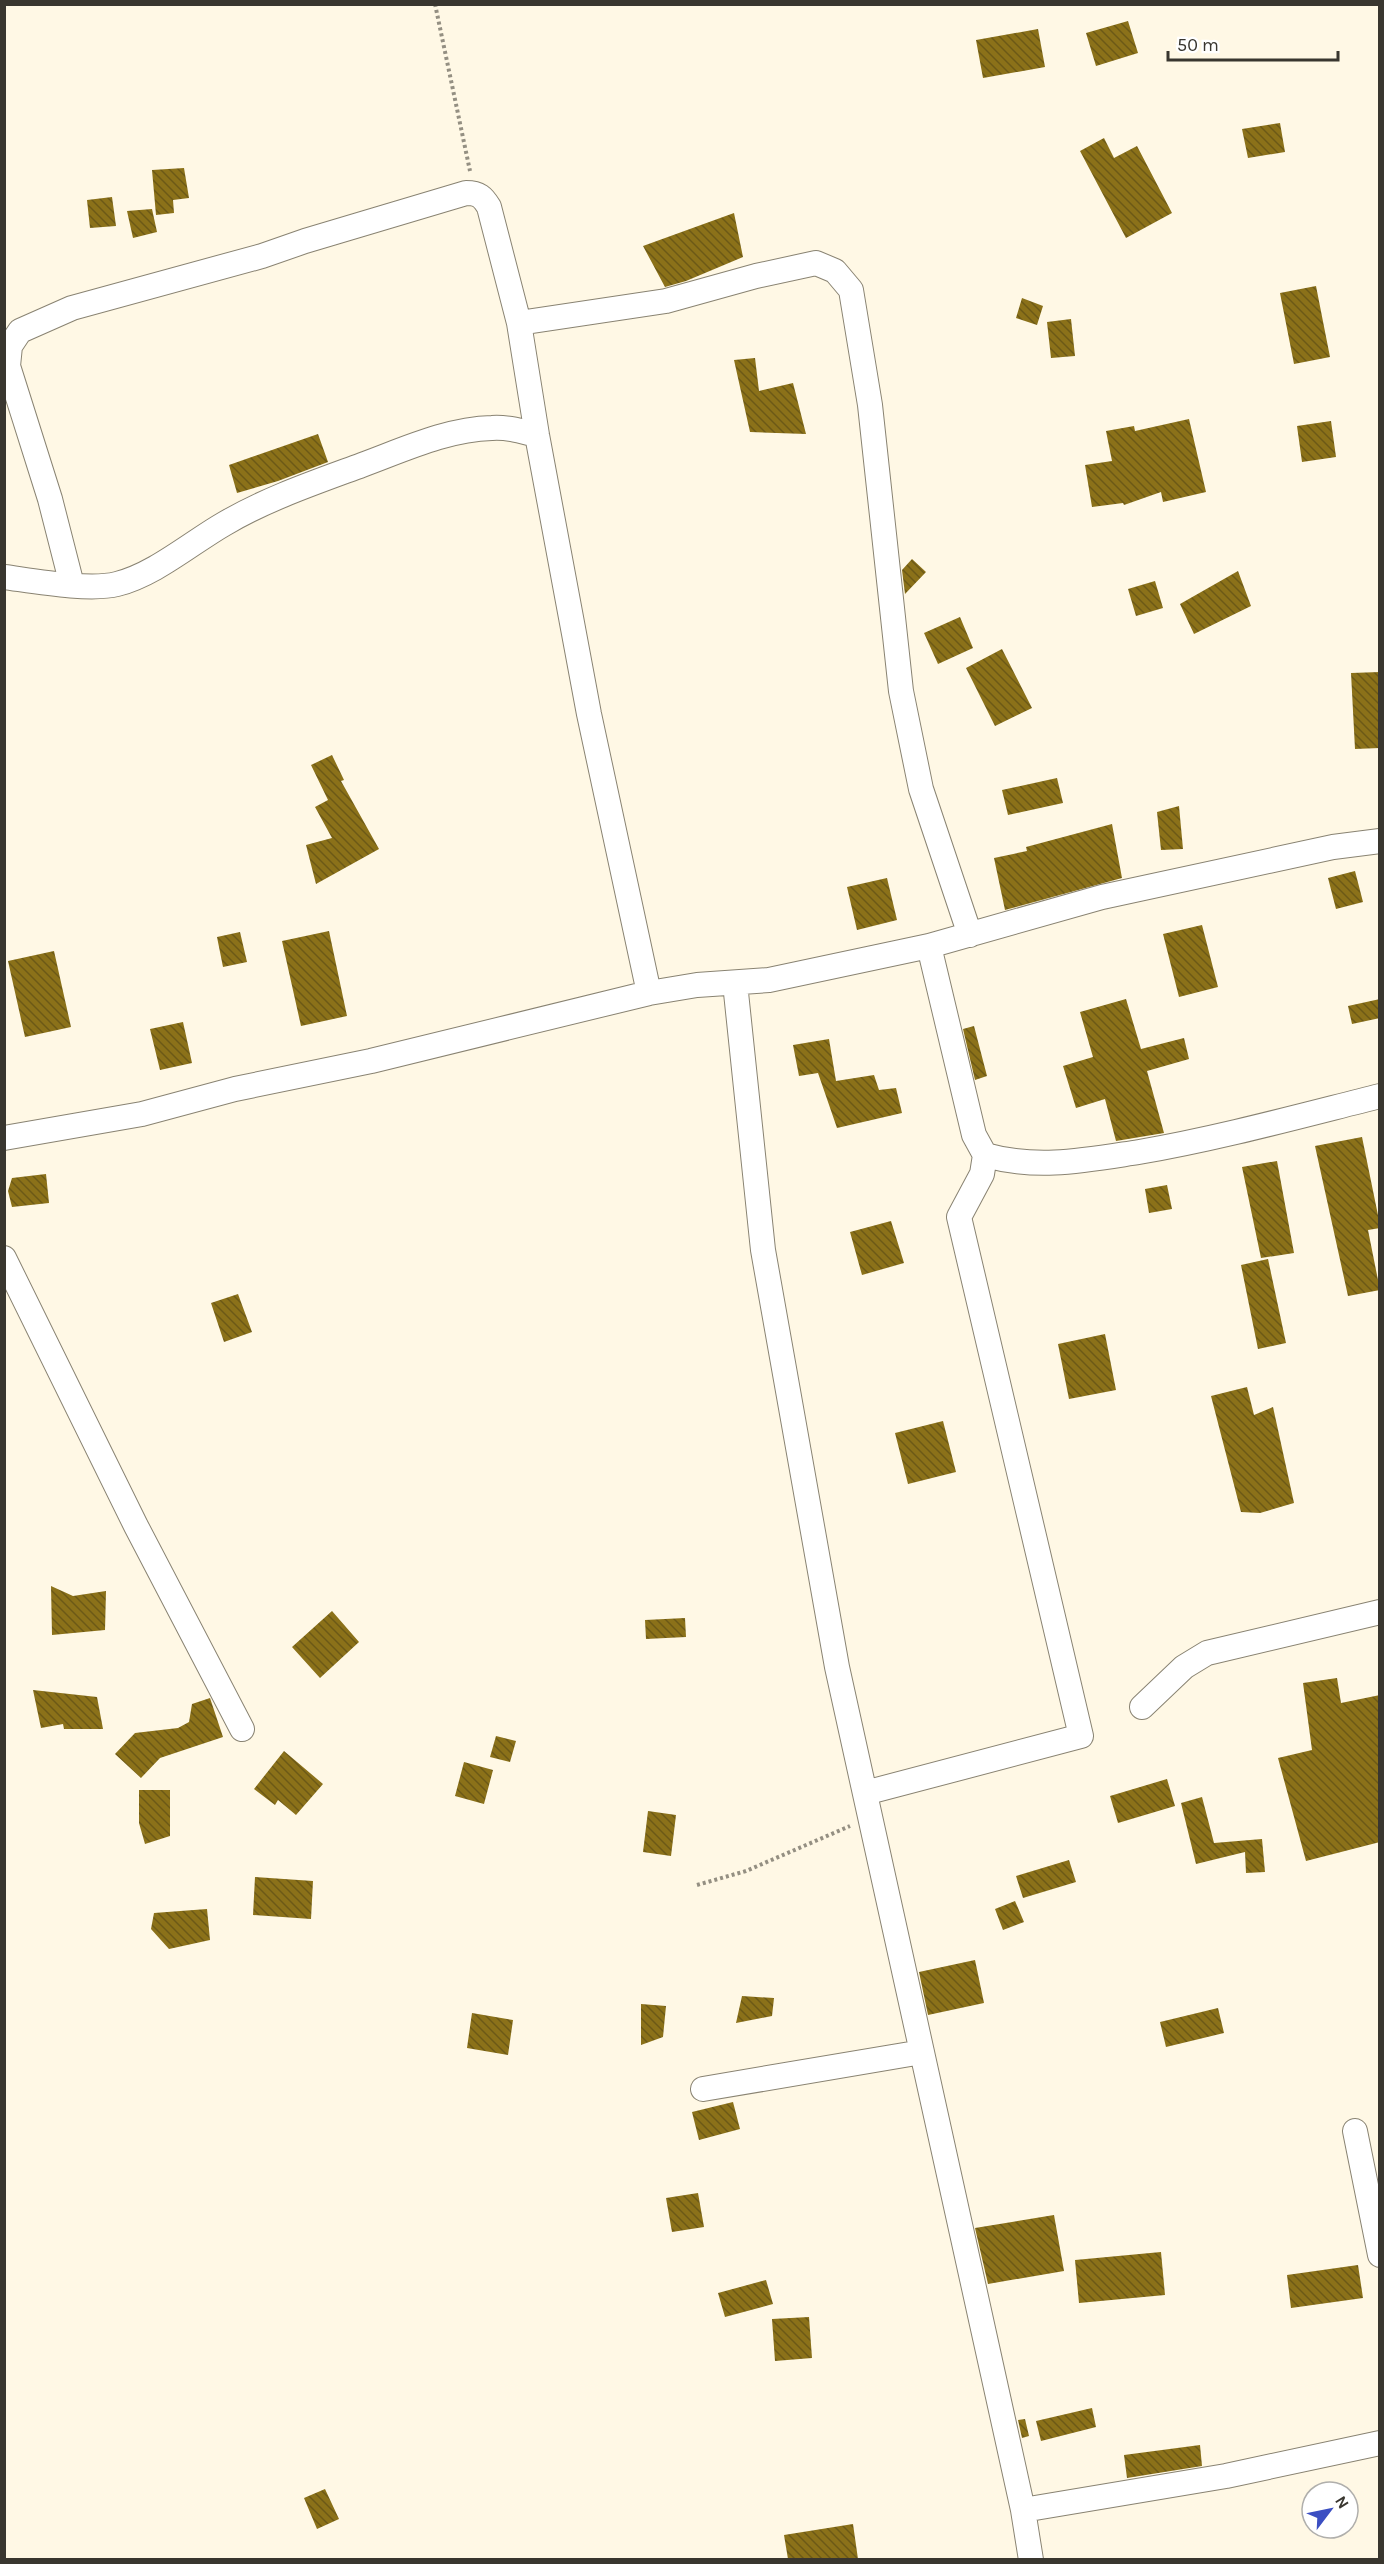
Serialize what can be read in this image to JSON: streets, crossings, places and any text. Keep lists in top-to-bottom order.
{
  "scale_bar": "50 m",
  "north": "top right"
}
